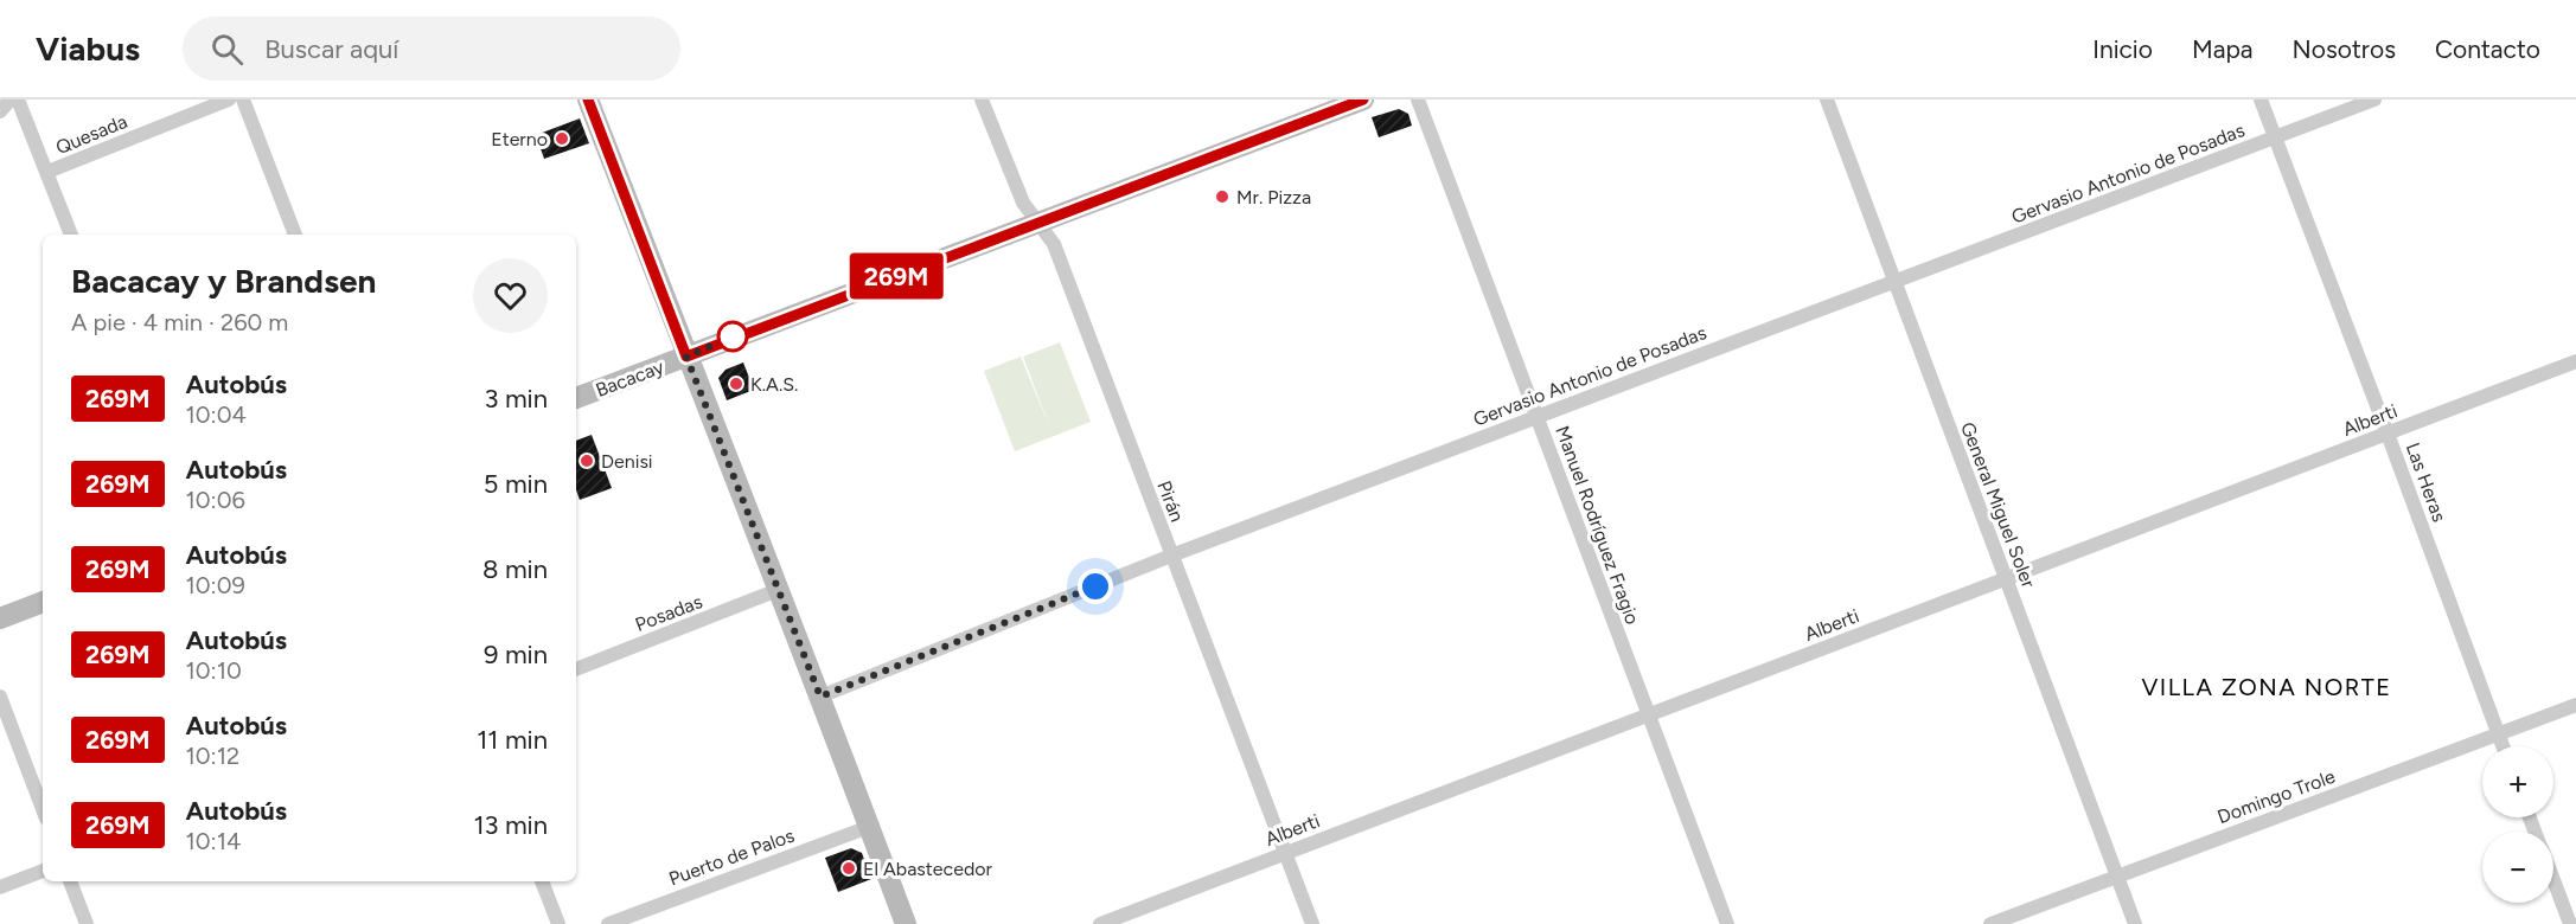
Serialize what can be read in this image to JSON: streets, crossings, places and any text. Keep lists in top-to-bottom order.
{
  "streets": {
    "street": [
      "Quesada",
      "Gervasio Antonio de Posadas",
      "Bacacay",
      "Alberti",
      "Las Heras",
      "Pirán",
      "General Miguel Soler",
      "Manuel Rodríguez Fragio",
      "Posadas",
      "Domingo Trole",
      "Puerto de Palos"
    ]
  },
  "crossings": [
    ["Gervasio Antonio de Posadas", "Las Heras"],
    ["Gervasio Antonio de Posadas", "Pirán"],
    ["Gervasio Antonio de Posadas", "General Miguel Soler"],
    ["Gervasio Antonio de Posadas", "Manuel Rodríguez Fragio"],
    ["Bacacay", "Pirán"],
    ["Alberti", "Las Heras"],
    ["Alberti", "Pirán"],
    ["Alberti", "General Miguel Soler"],
    ["Alberti", "Manuel Rodríguez Fragio"],
    ["Las Heras", "Domingo Trole"],
    ["General Miguel Soler", "Domingo Trole"]
  ],
  "districts": ["VILLA ZONA NORTE"],
  "places": [
    "Eterno",
    "Mr. Pizza",
    "K.A.S.",
    "Denisi",
    "El Abastecedor"
  ],
  "lines": ["bus line 269M"],
  "page": {
    "header": "Viabus",
    "search": "Buscar aquí",
    "nav": [
      "Inicio",
      "Mapa",
      "Nosotros",
      "Contacto"
    ],
    "on_map": "269M",
    "heading": ["Bacacay y Brandsen", "A pie · 4 min · 260 m"],
    "list": [
      {
        "mark": "269M",
        "name": "Autobús",
        "note": "10:04",
        "value": "3 min"
      },
      {
        "mark": "269M",
        "name": "Autobús",
        "note": "10:06",
        "value": "5 min"
      },
      {
        "mark": "269M",
        "name": "Autobús",
        "note": "10:09",
        "value": "8 min"
      },
      {
        "mark": "269M",
        "name": "Autobús",
        "note": "10:10",
        "value": "9 min"
      },
      {
        "mark": "269M",
        "name": "Autobús",
        "note": "10:12",
        "value": "11 min"
      },
      {
        "mark": "269M",
        "name": "Autobús",
        "note": "10:14",
        "value": "13 min"
      }
    ],
    "map_buttons": ["+", "−"]
  }
}
